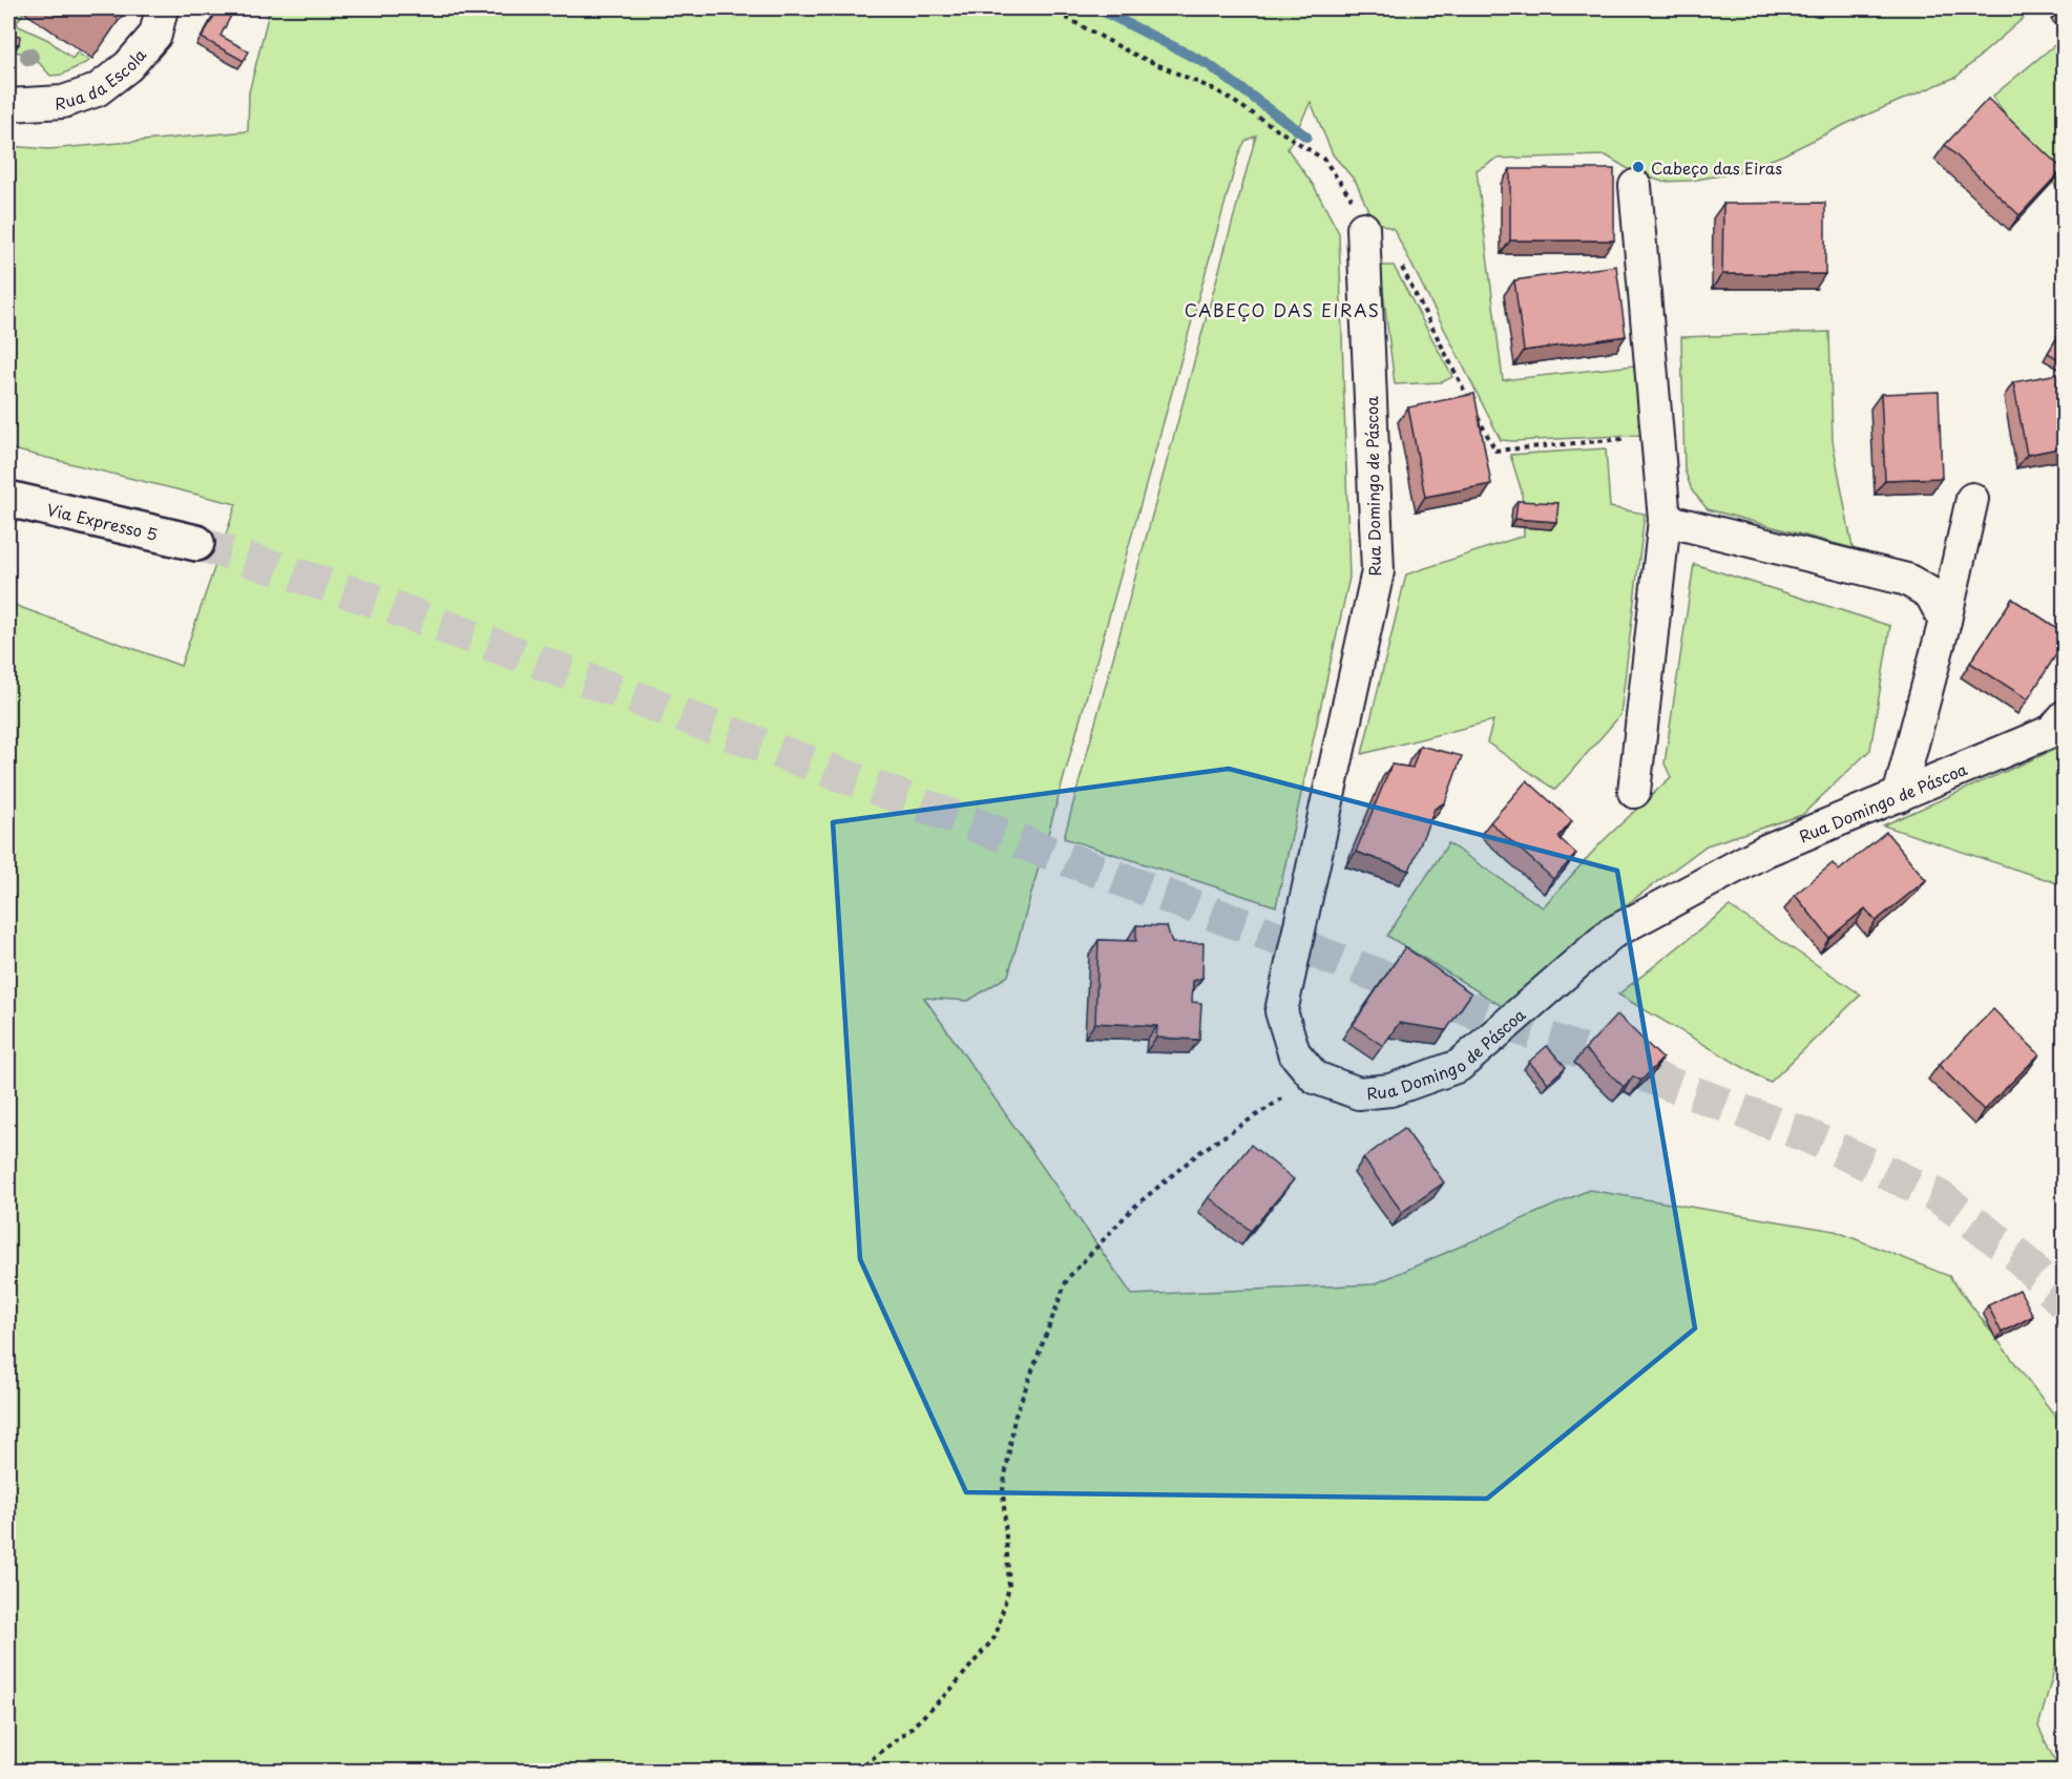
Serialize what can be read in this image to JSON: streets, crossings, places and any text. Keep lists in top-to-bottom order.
{
  "streets": {
    "main road": ["Via Expresso 5"],
    "street": ["Rua da Escola", "Rua Domingo de Páscoa"]
  },
  "districts": ["CABEÇO DAS EIRAS"],
  "places": ["Cabeço das Eiras"]
}
